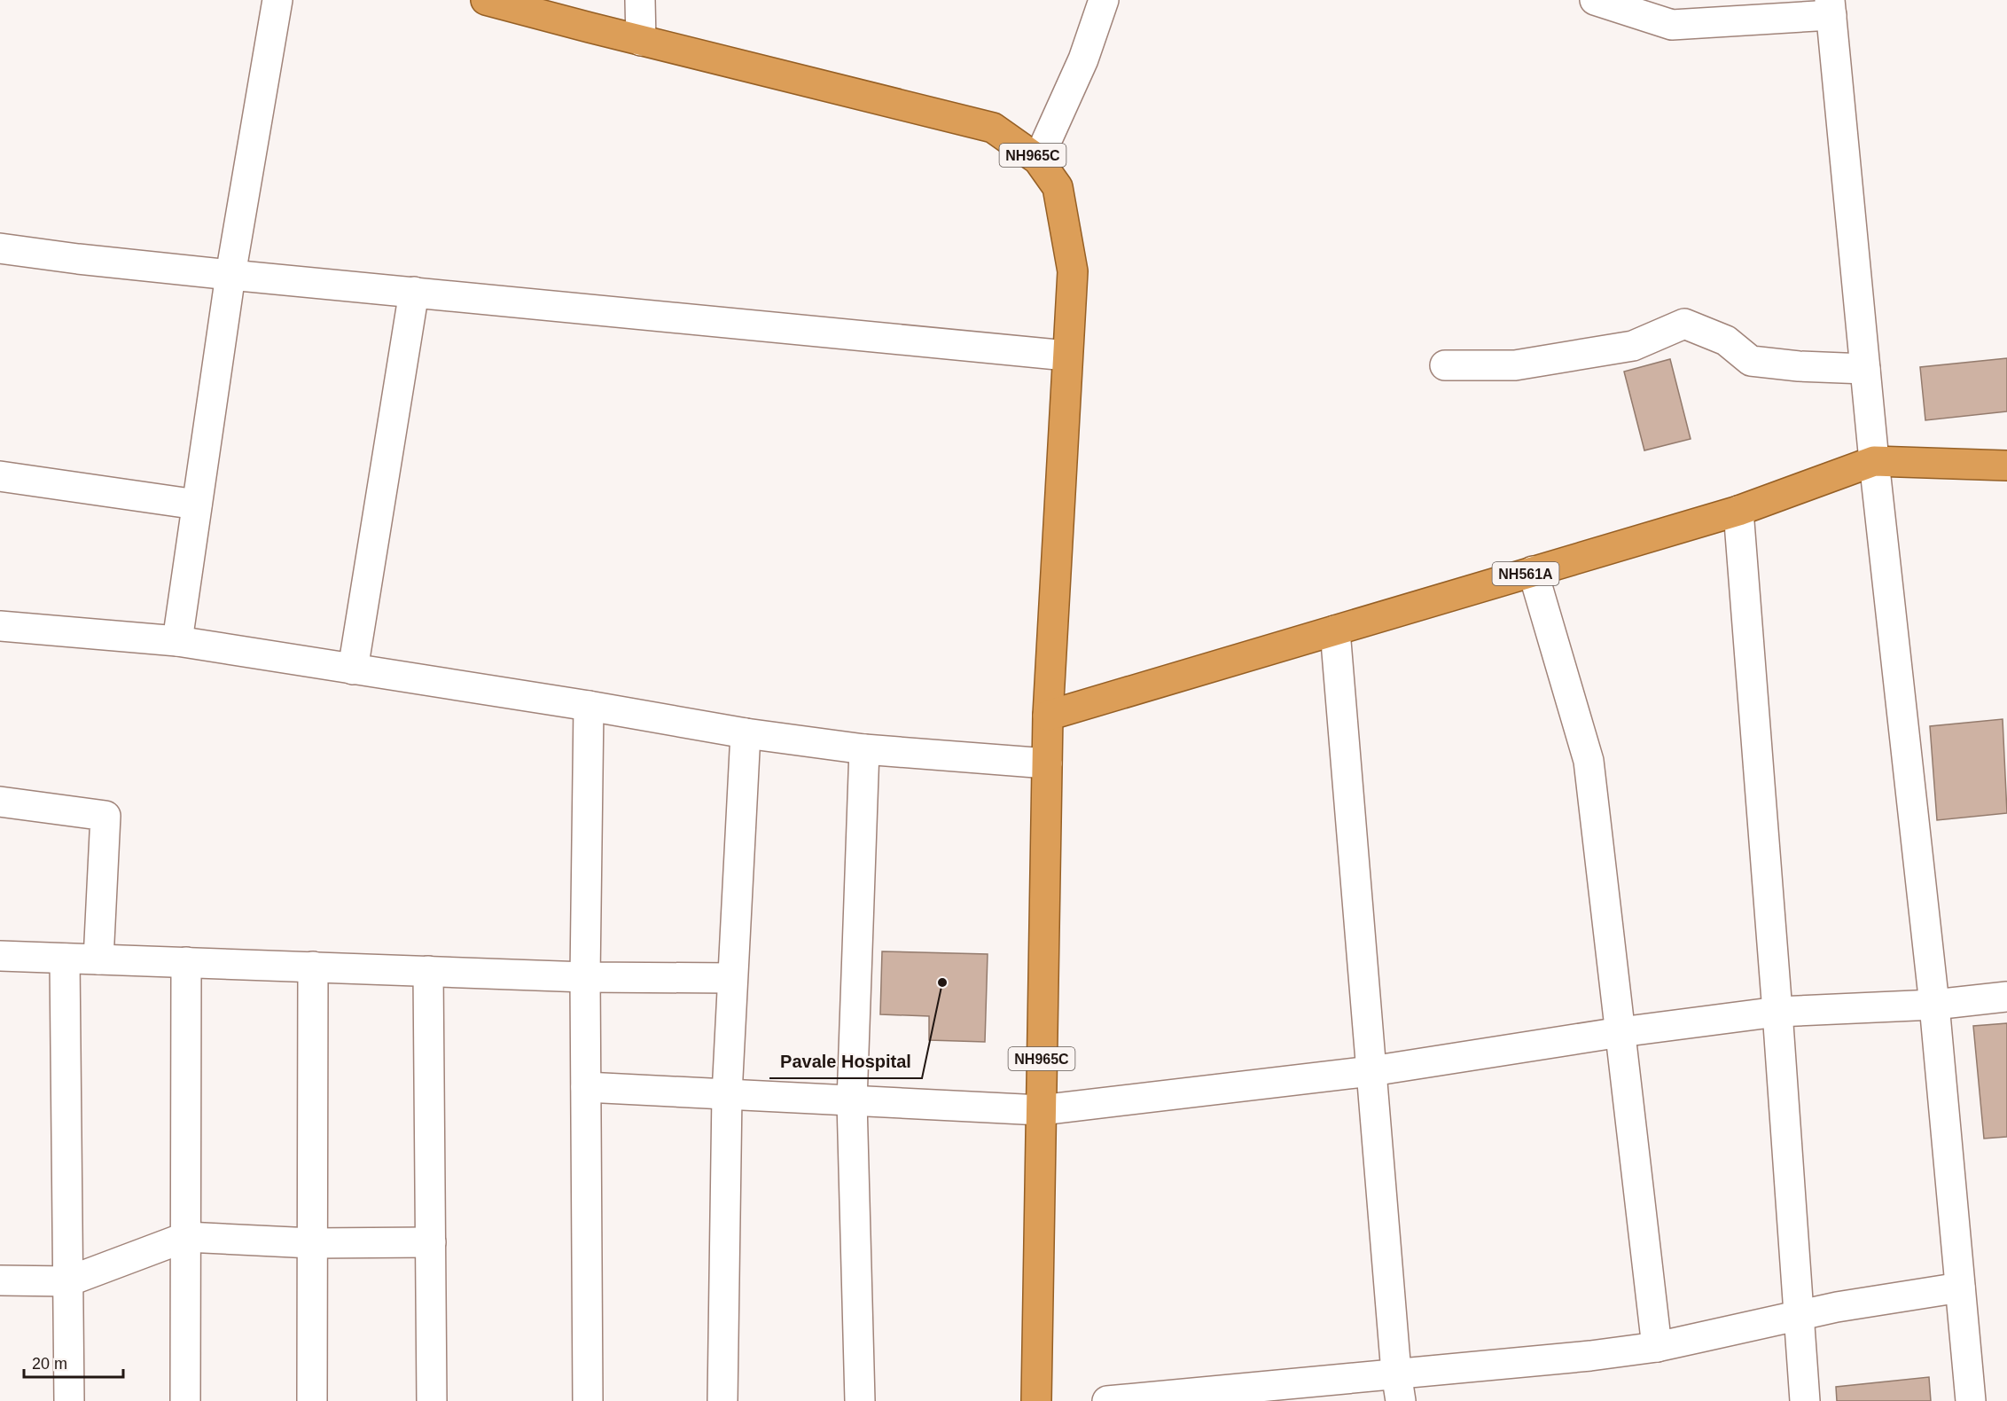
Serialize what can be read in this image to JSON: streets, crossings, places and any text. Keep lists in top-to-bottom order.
{
  "streets": {
    "highway": ["NH965C", "NH561A"]
  },
  "crossings": [
    ["NH965C", "NH561A"]
  ],
  "places": ["Pavale Hospital"],
  "scale_bar": "20 m"
}
